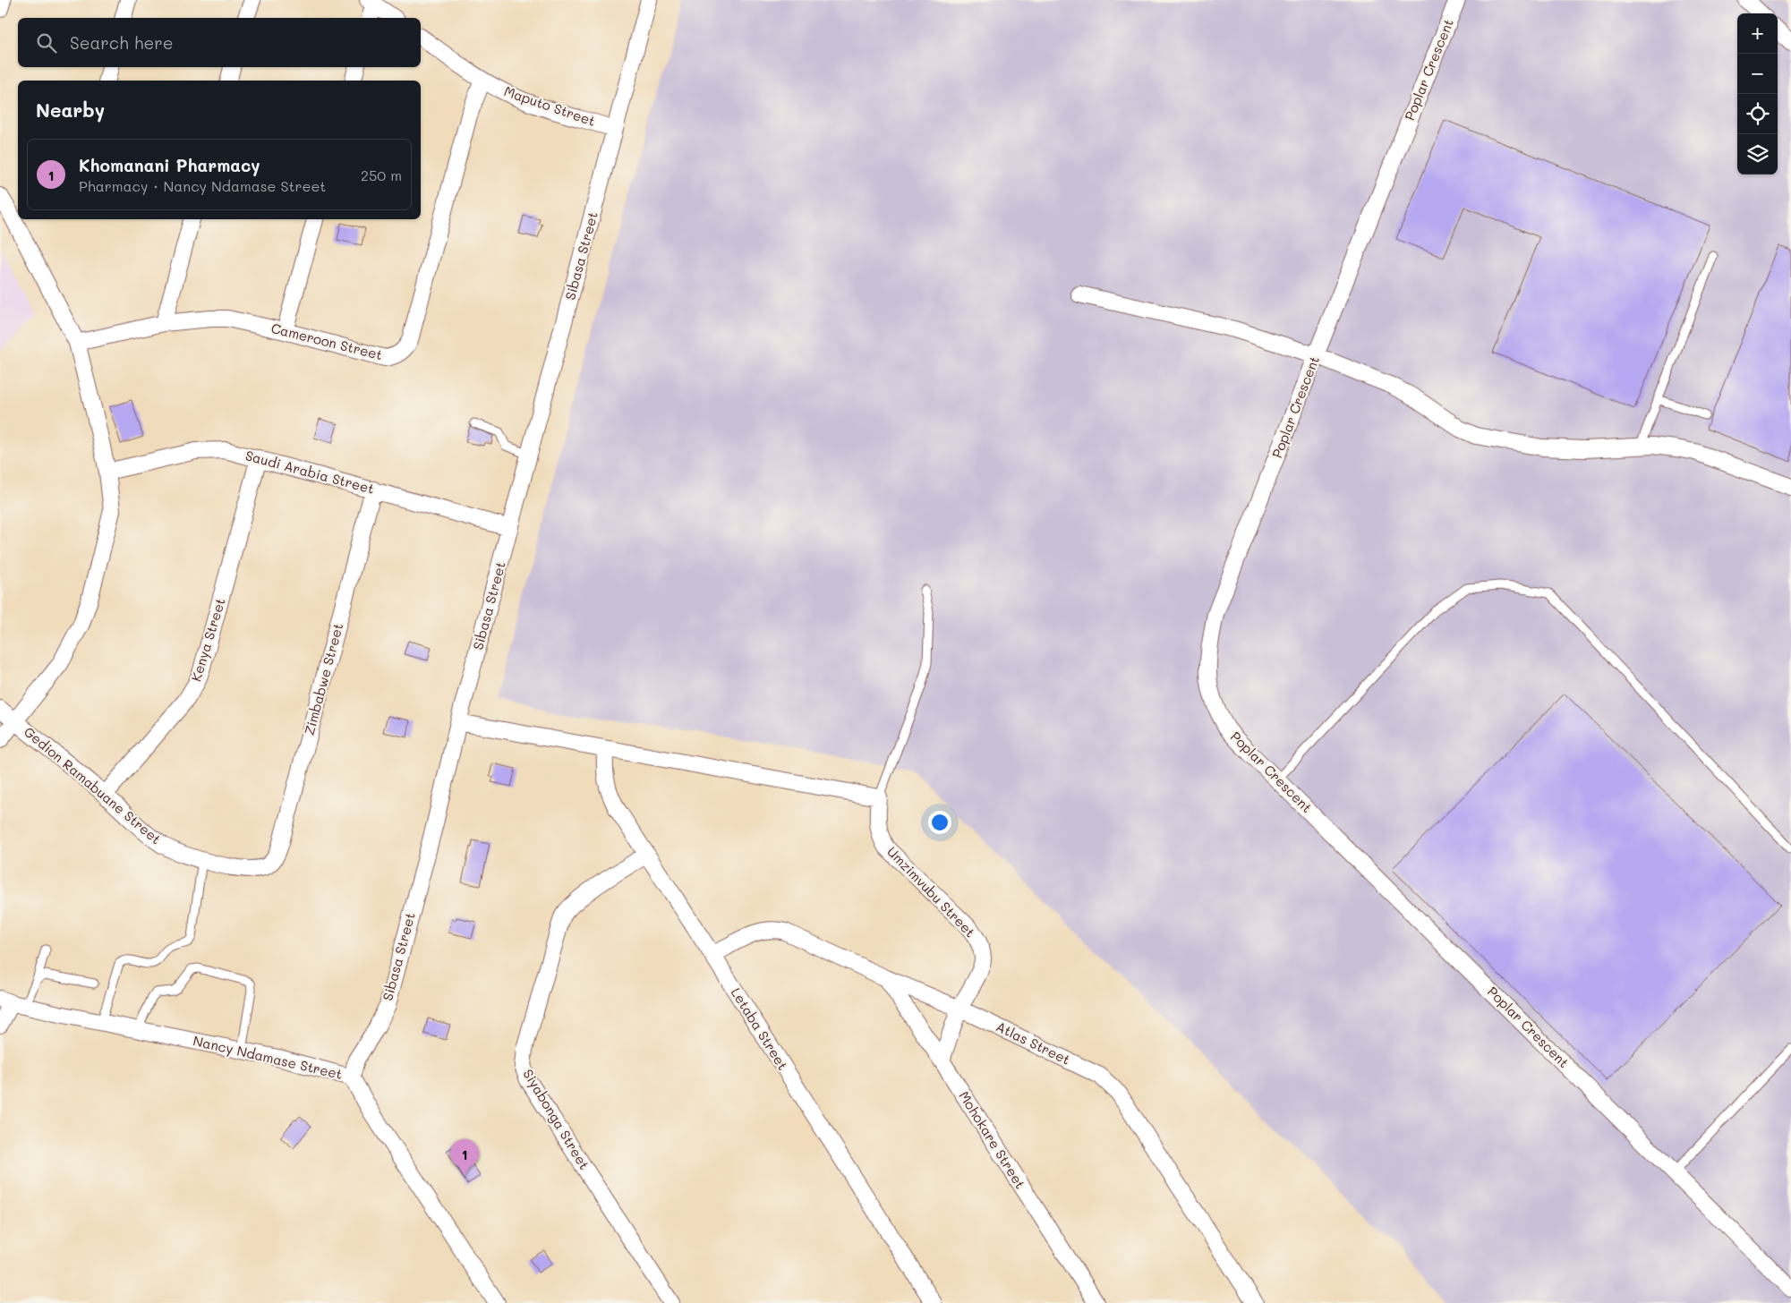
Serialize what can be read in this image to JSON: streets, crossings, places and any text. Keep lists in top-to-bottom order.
{
  "streets": {
    "street": [
      "Poplar Crescent",
      "Maputo Street",
      "Sibasa Street",
      "Cameroon Street",
      "Saudi Arabia Street",
      "Kenya Street",
      "Zimbabwe Street",
      "Gedion Ramabuane Street",
      "Umzimvubu Street",
      "Letaba Street",
      "Atlas Street",
      "Nancy Ndamase Street",
      "Siyabonga Street",
      "Mohokare Street"
    ]
  },
  "crossings": [
    ["Maputo Street", "Sibasa Street"],
    ["Maputo Street", "Cameroon Street"],
    ["Sibasa Street", "Saudi Arabia Street"],
    ["Sibasa Street", "Nancy Ndamase Street"],
    ["Saudi Arabia Street", "Kenya Street"],
    ["Saudi Arabia Street", "Zimbabwe Street"],
    ["Kenya Street", "Gedion Ramabuane Street"],
    ["Zimbabwe Street", "Gedion Ramabuane Street"],
    ["Umzimvubu Street", "Atlas Street"],
    ["Umzimvubu Street", "Mohokare Street"],
    ["Letaba Street", "Atlas Street"],
    ["Letaba Street", "Siyabonga Street"],
    ["Atlas Street", "Mohokare Street"]
  ],
  "page": {
    "map_buttons": ["+", "−"],
    "search": "Search here",
    "heading": "Nearby",
    "list": [
      {
        "mark": "1",
        "name": "Khomanani Pharmacy",
        "note": "Pharmacy · Nancy Ndamase Street",
        "value": "250 m"
      }
    ],
    "pins": "1"
  }
}
